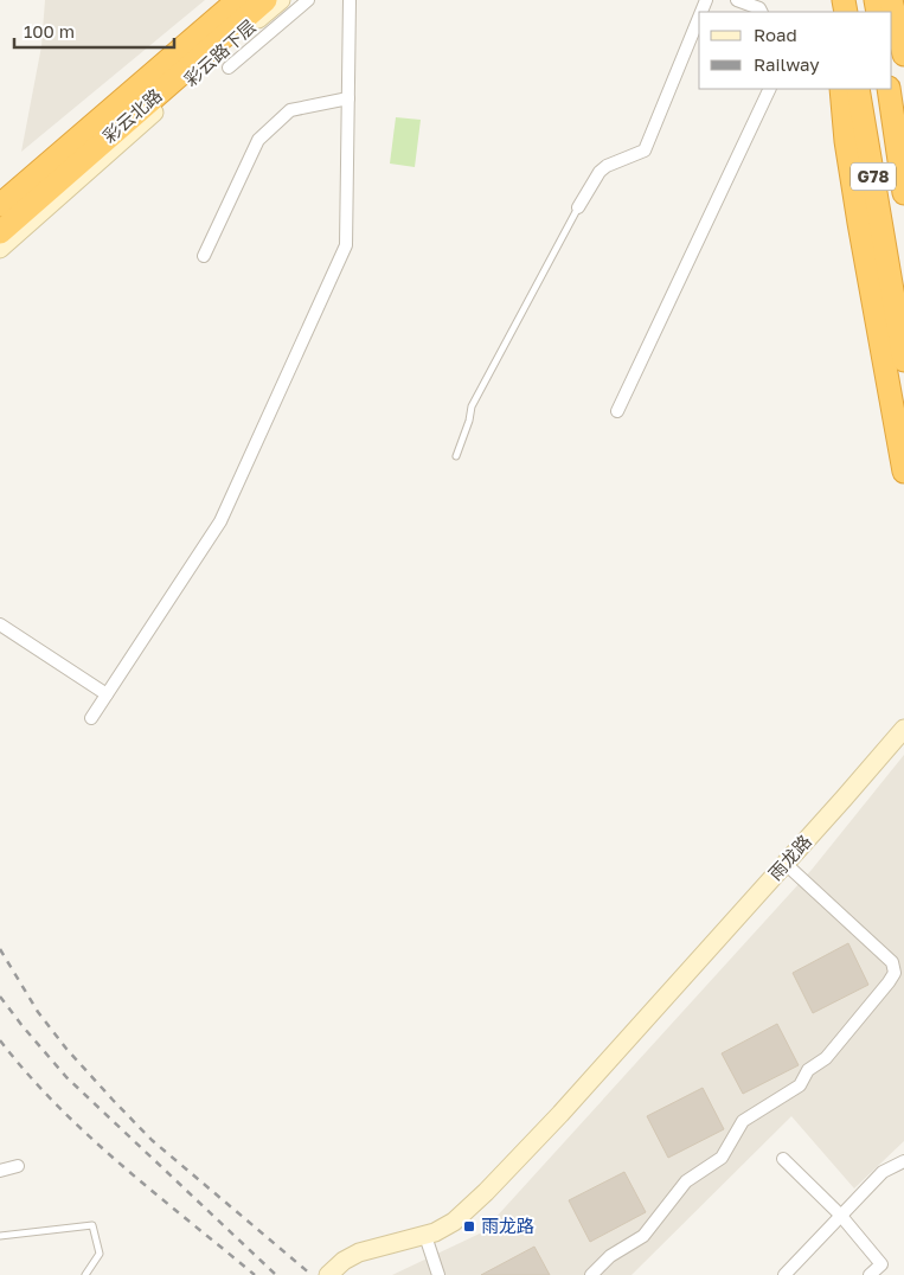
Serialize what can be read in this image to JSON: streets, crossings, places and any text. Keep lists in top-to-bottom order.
{
  "streets": {
    "highway": ["彩云北路", "G78"],
    "street": ["彩云路下层", "雨龙路"]
  },
  "places": {
    "transit": ["雨龙路"]
  },
  "legend": ["Road", "Railway"],
  "scale_bar": "100 m"
}
